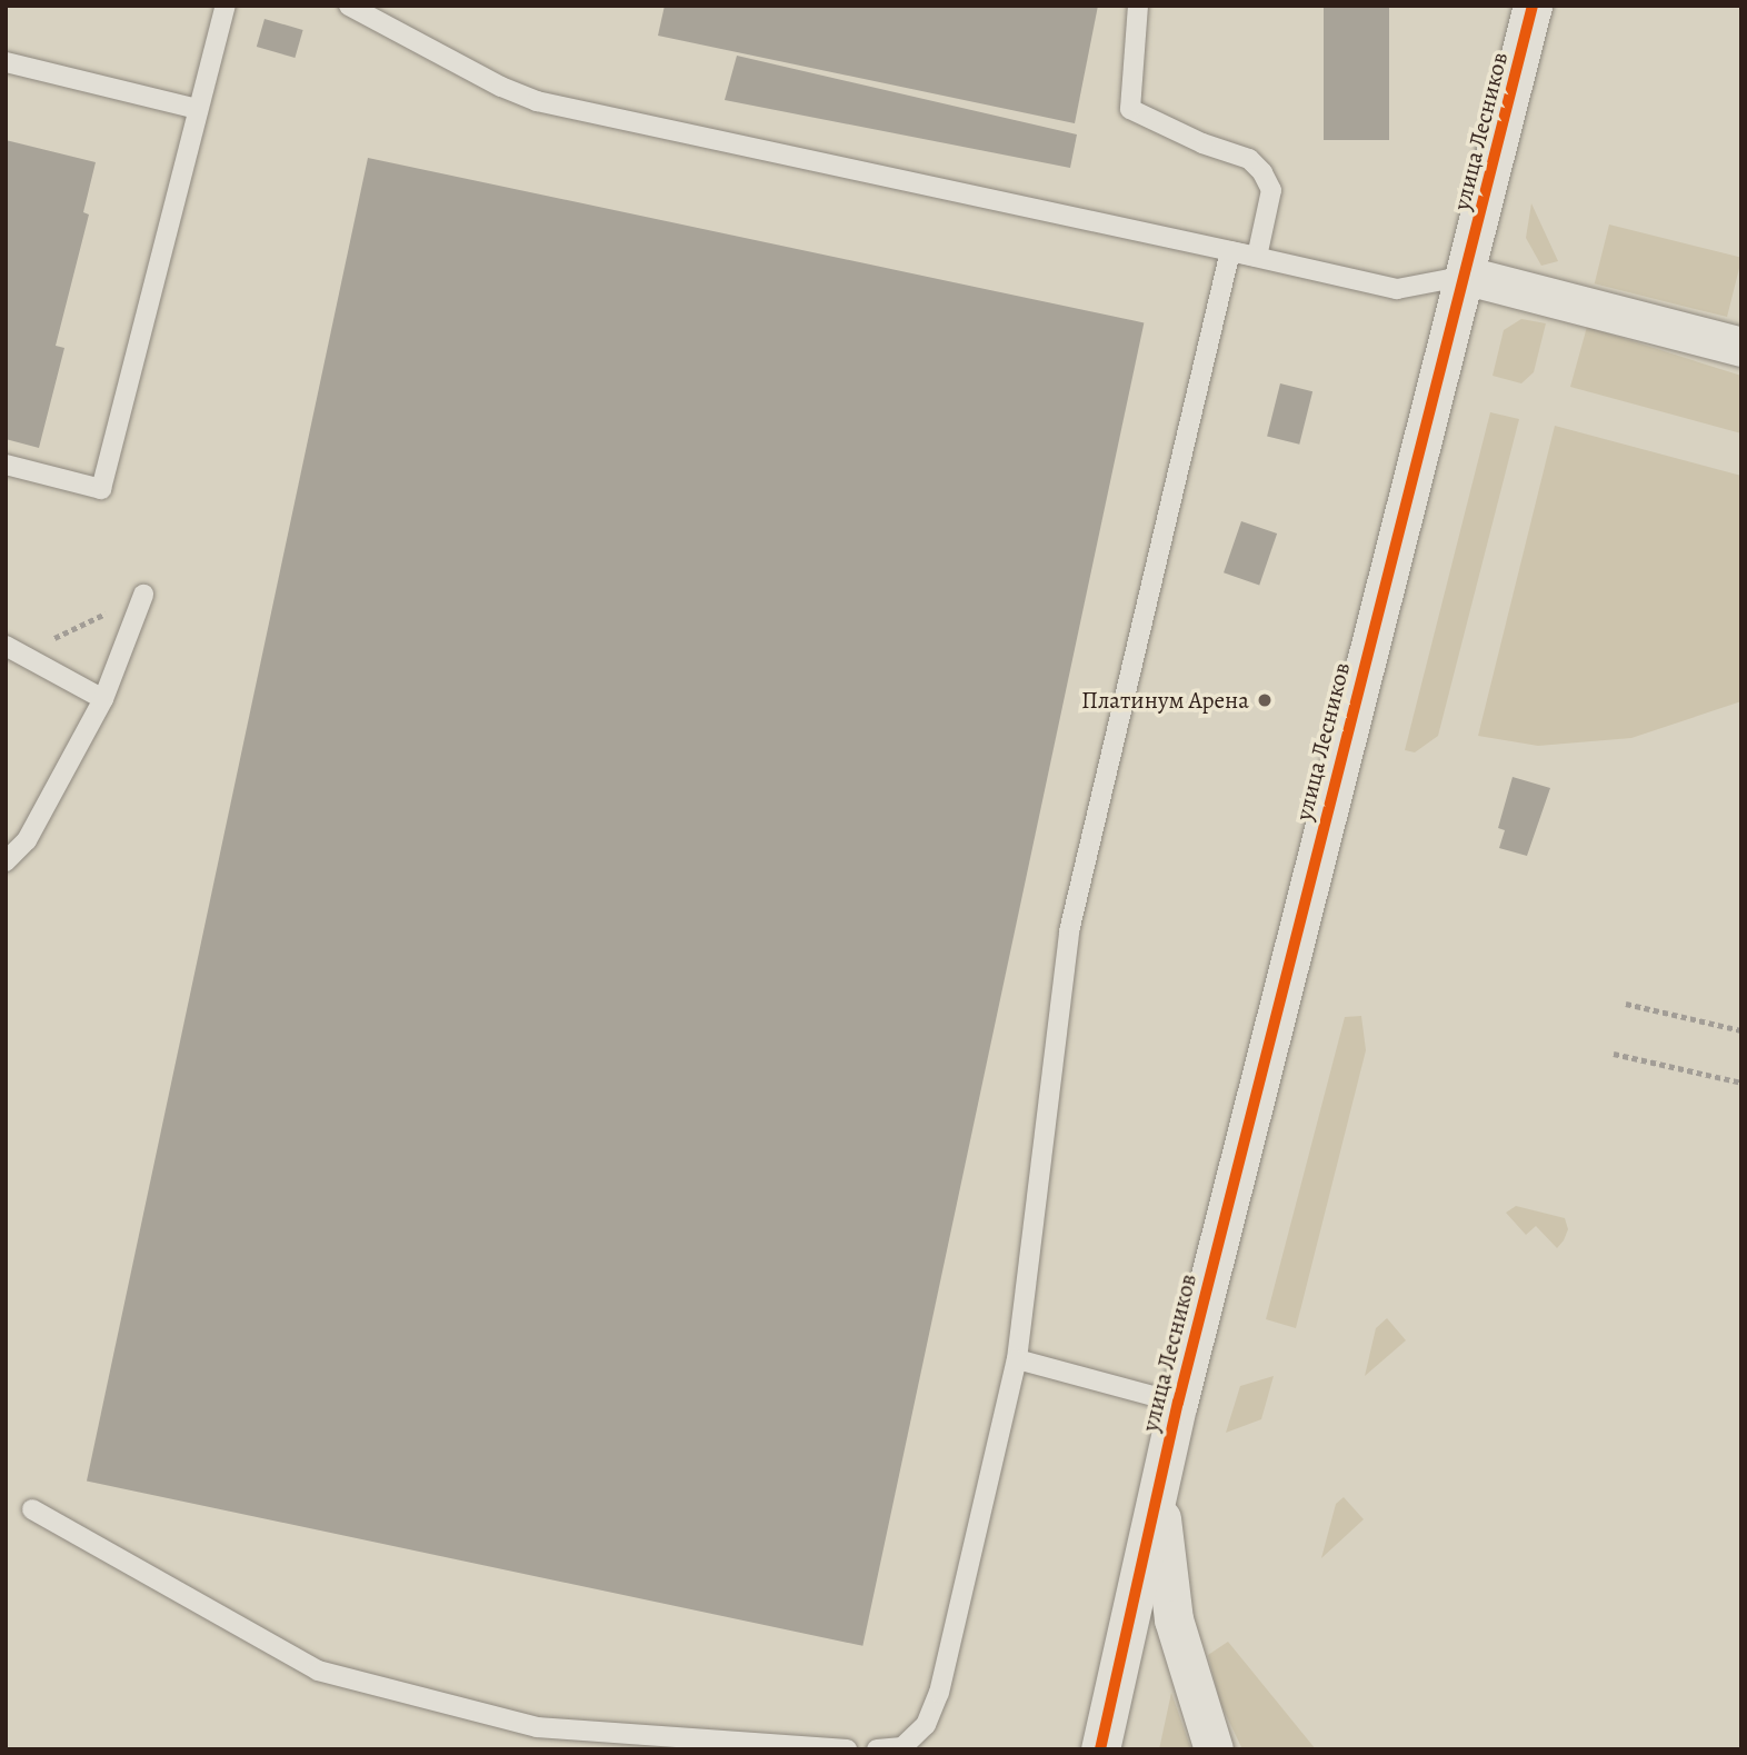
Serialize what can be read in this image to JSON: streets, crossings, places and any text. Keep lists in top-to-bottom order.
{
  "streets": {
    "street": ["улица Лесников"]
  },
  "places": ["Платинум Арена"]
}
